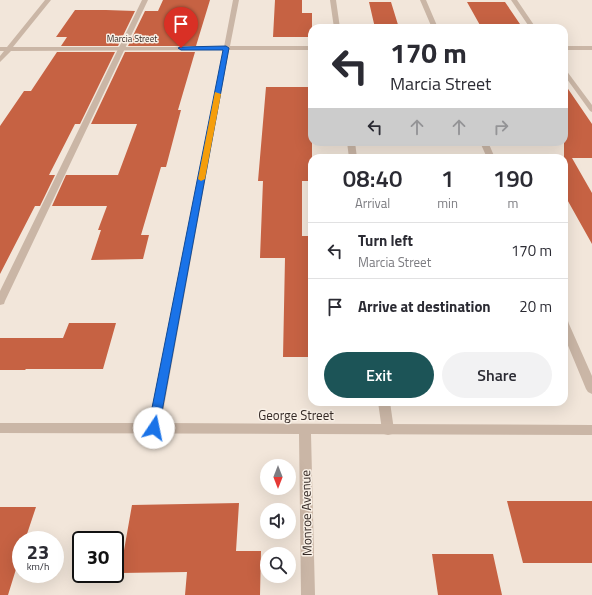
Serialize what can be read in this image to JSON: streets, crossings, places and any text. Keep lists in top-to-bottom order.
{
  "streets": {
    "street": ["Marcia Street", "George Street", "Monroe Avenue"]
  },
  "crossings": [
    ["George Street", "Monroe Avenue"]
  ],
  "north": "bottom",
  "page": {
    "turn": ["170 m", "Marcia Street"],
    "eta": [
      "08:40",
      "Arrival",
      "1",
      "min",
      "190",
      "m"
    ],
    "list": [
      {
        "name": "Turn left",
        "note": "Marcia Street",
        "value": "170 m"
      },
      {
        "name": "Arrive at destination",
        "value": "20 m"
      }
    ],
    "buttons": ["Exit", "Share"],
    "speed": "23 km/h",
    "limit": "30"
  }
}
